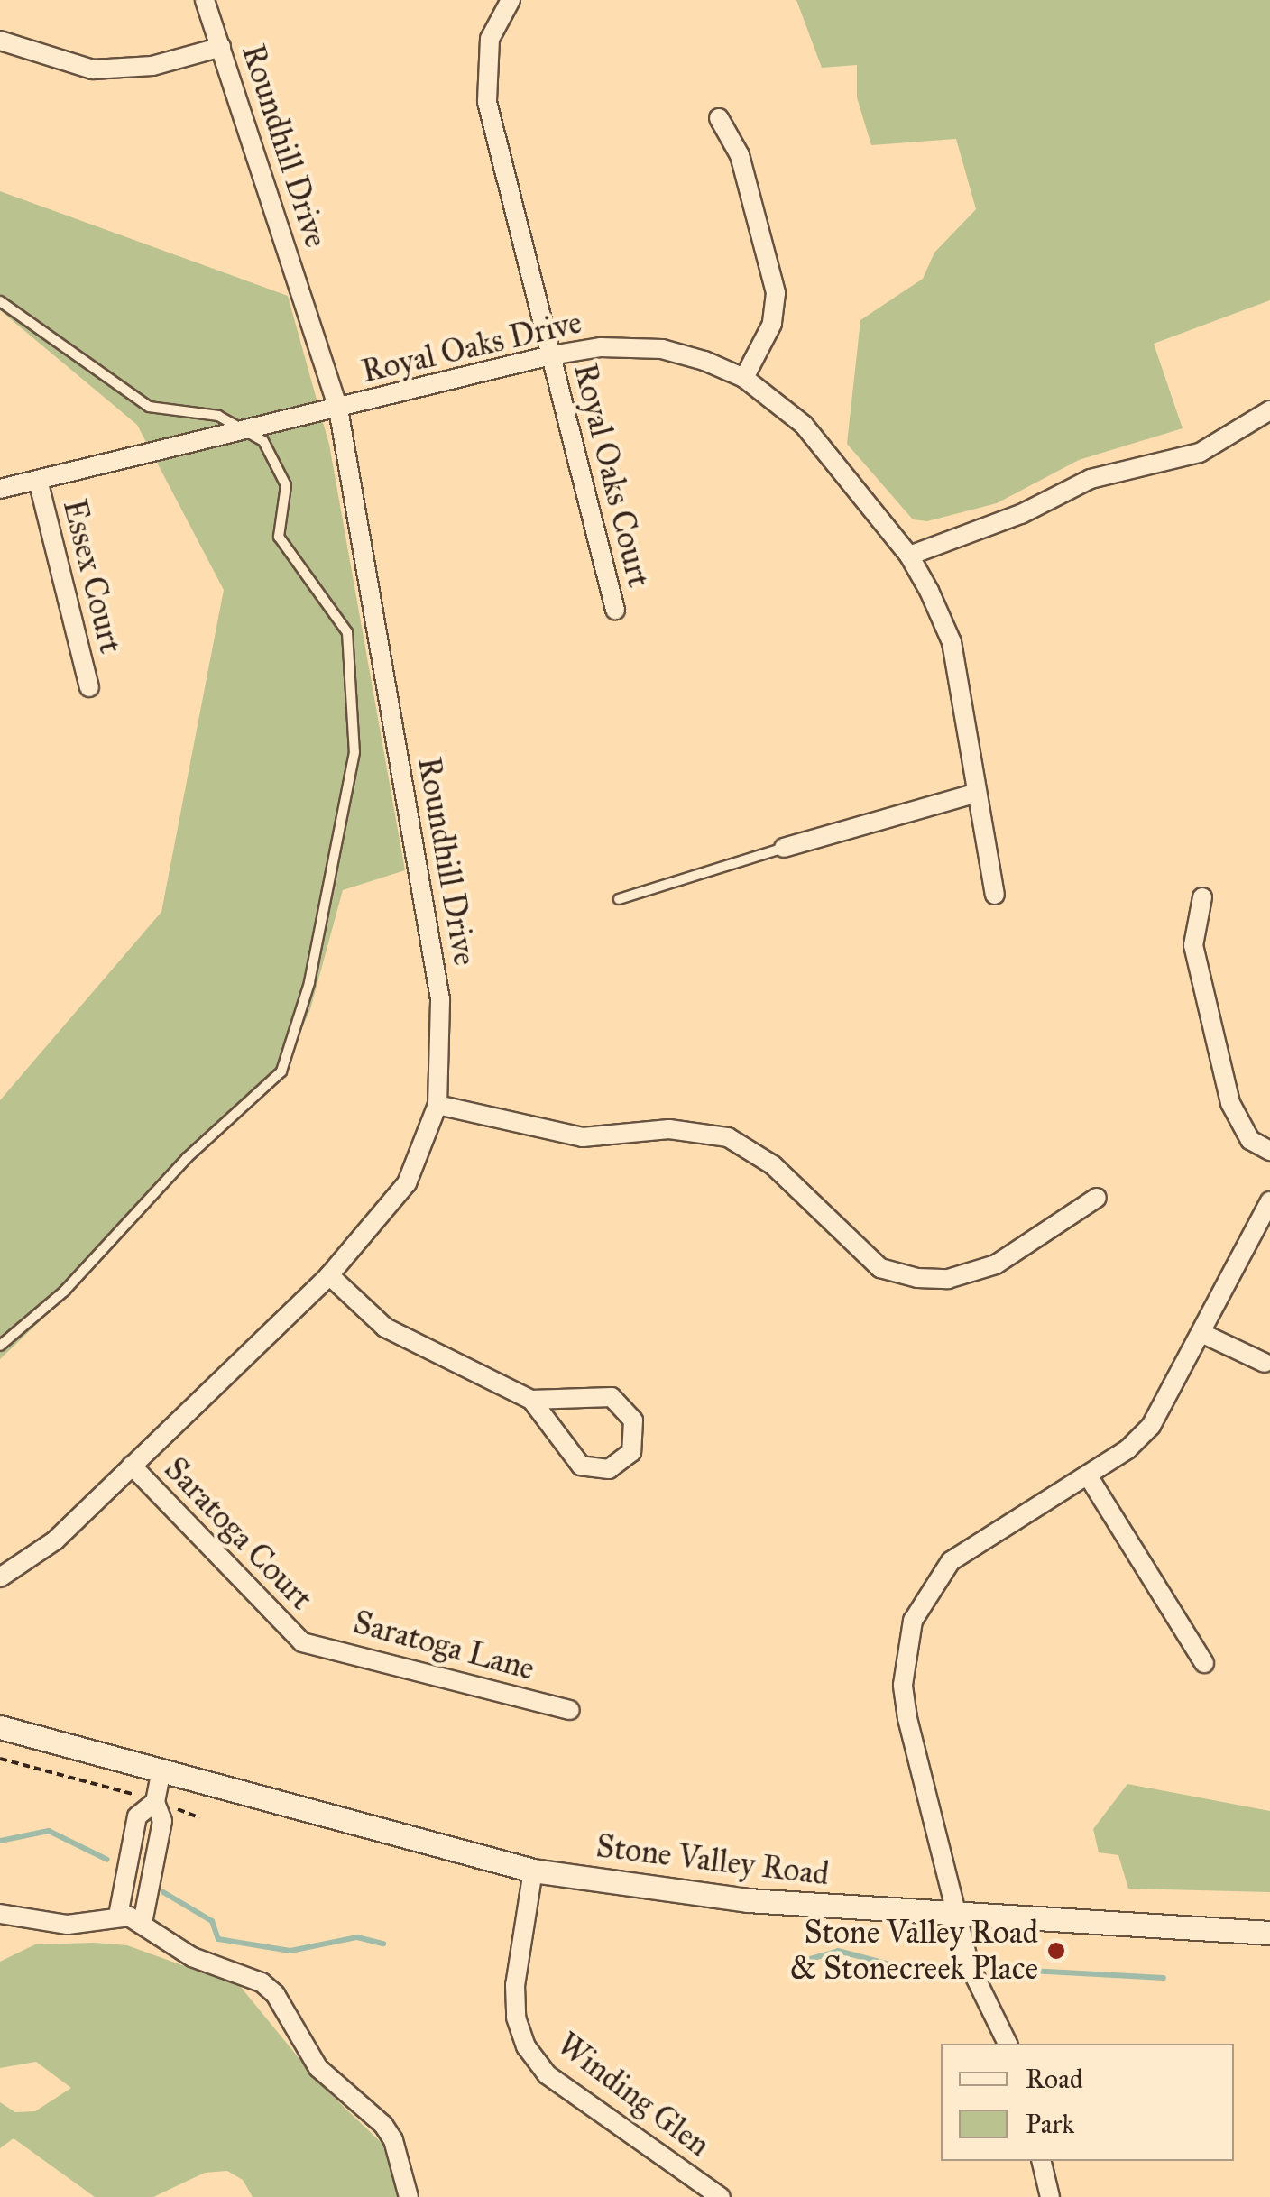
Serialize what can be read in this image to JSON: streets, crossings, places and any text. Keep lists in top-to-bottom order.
{
  "streets": {
    "street": [
      "Roundhill Drive",
      "Royal Oaks Drive",
      "Royal Oaks Court",
      "Essex Court",
      "Saratoga Court",
      "Saratoga Lane",
      "Stone Valley Road",
      "Winding Glen"
    ]
  },
  "crossings": [
    ["Roundhill Drive", "Royal Oaks Drive"],
    ["Roundhill Drive", "Saratoga Court"],
    ["Royal Oaks Drive", "Royal Oaks Court"],
    ["Royal Oaks Drive", "Essex Court"],
    ["Saratoga Court", "Saratoga Lane"],
    ["Stone Valley Road", "Winding Glen"]
  ],
  "places": ["Stone Valley Road & Stonecreek Place"],
  "legend": ["Road", "Park"]
}
